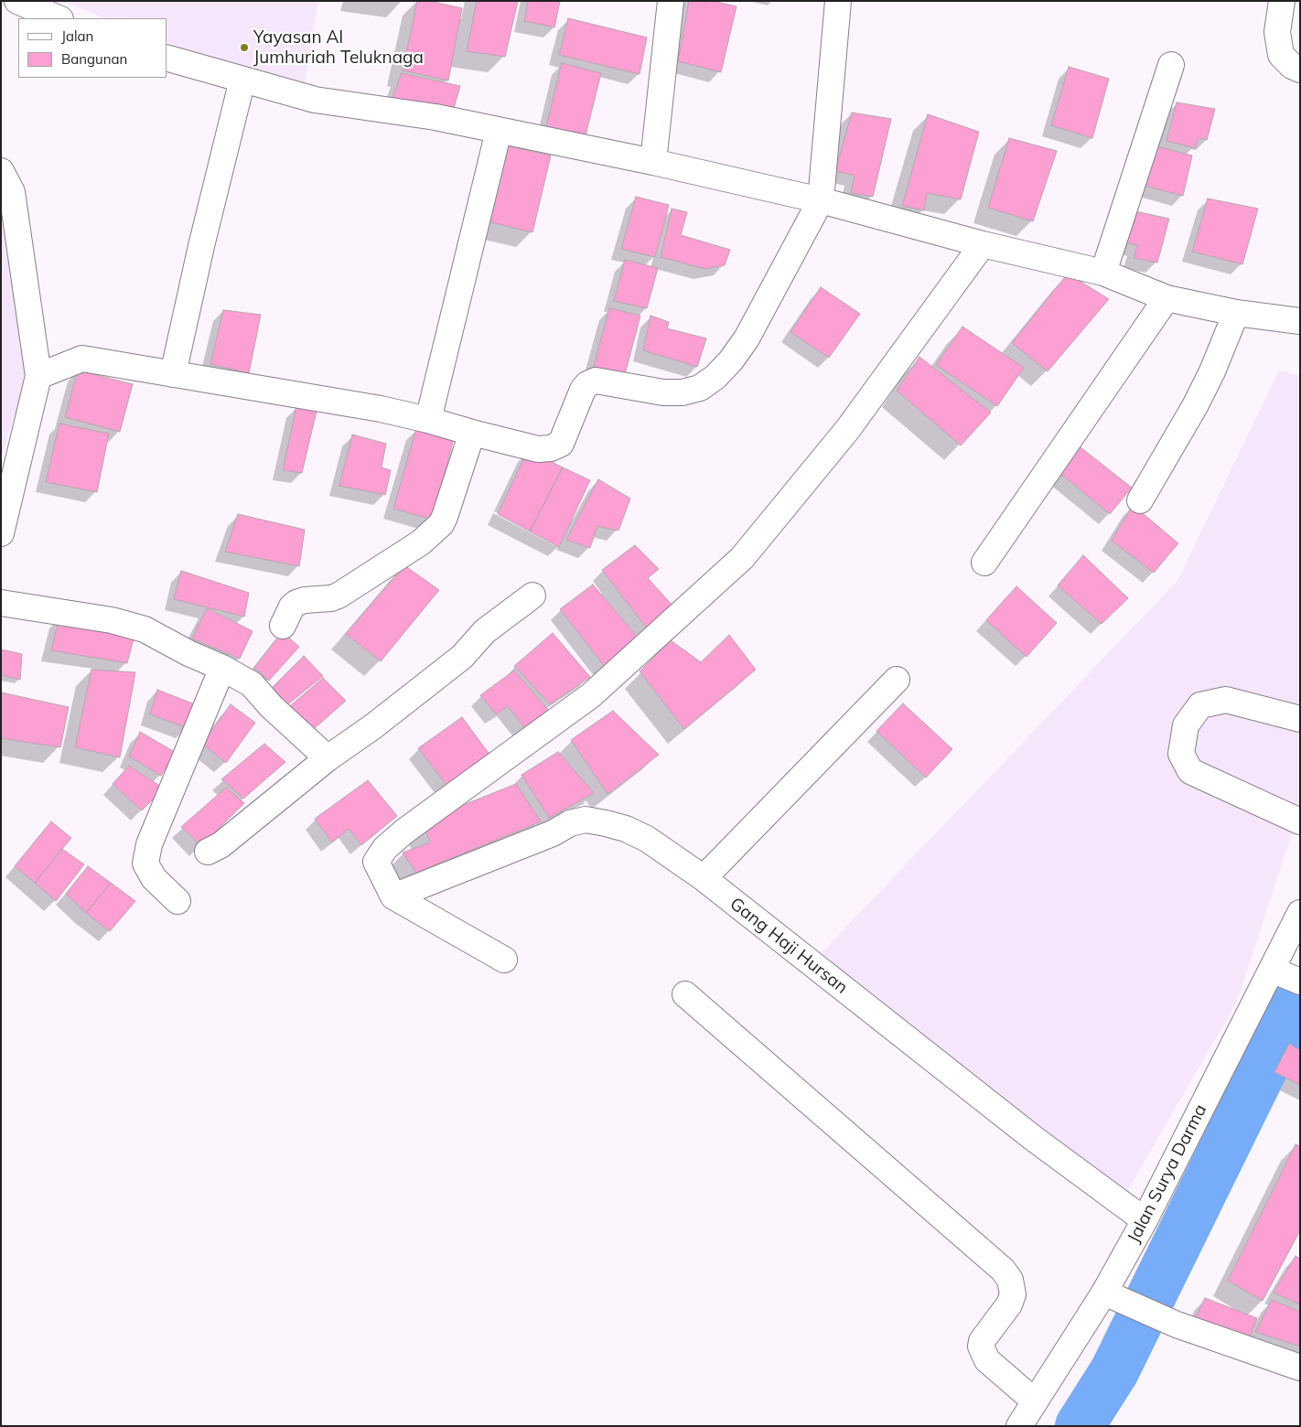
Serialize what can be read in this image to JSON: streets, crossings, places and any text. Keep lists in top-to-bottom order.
{
  "streets": {
    "street": ["Gang Haji Hursan", "Jalan Surya Darma"]
  },
  "crossings": [
    ["Gang Haji Hursan", "Jalan Surya Darma"]
  ],
  "places": ["Yayasan Al Jumhuriah Teluknaga"],
  "legend": ["Jalan", "Bangunan"]
}
